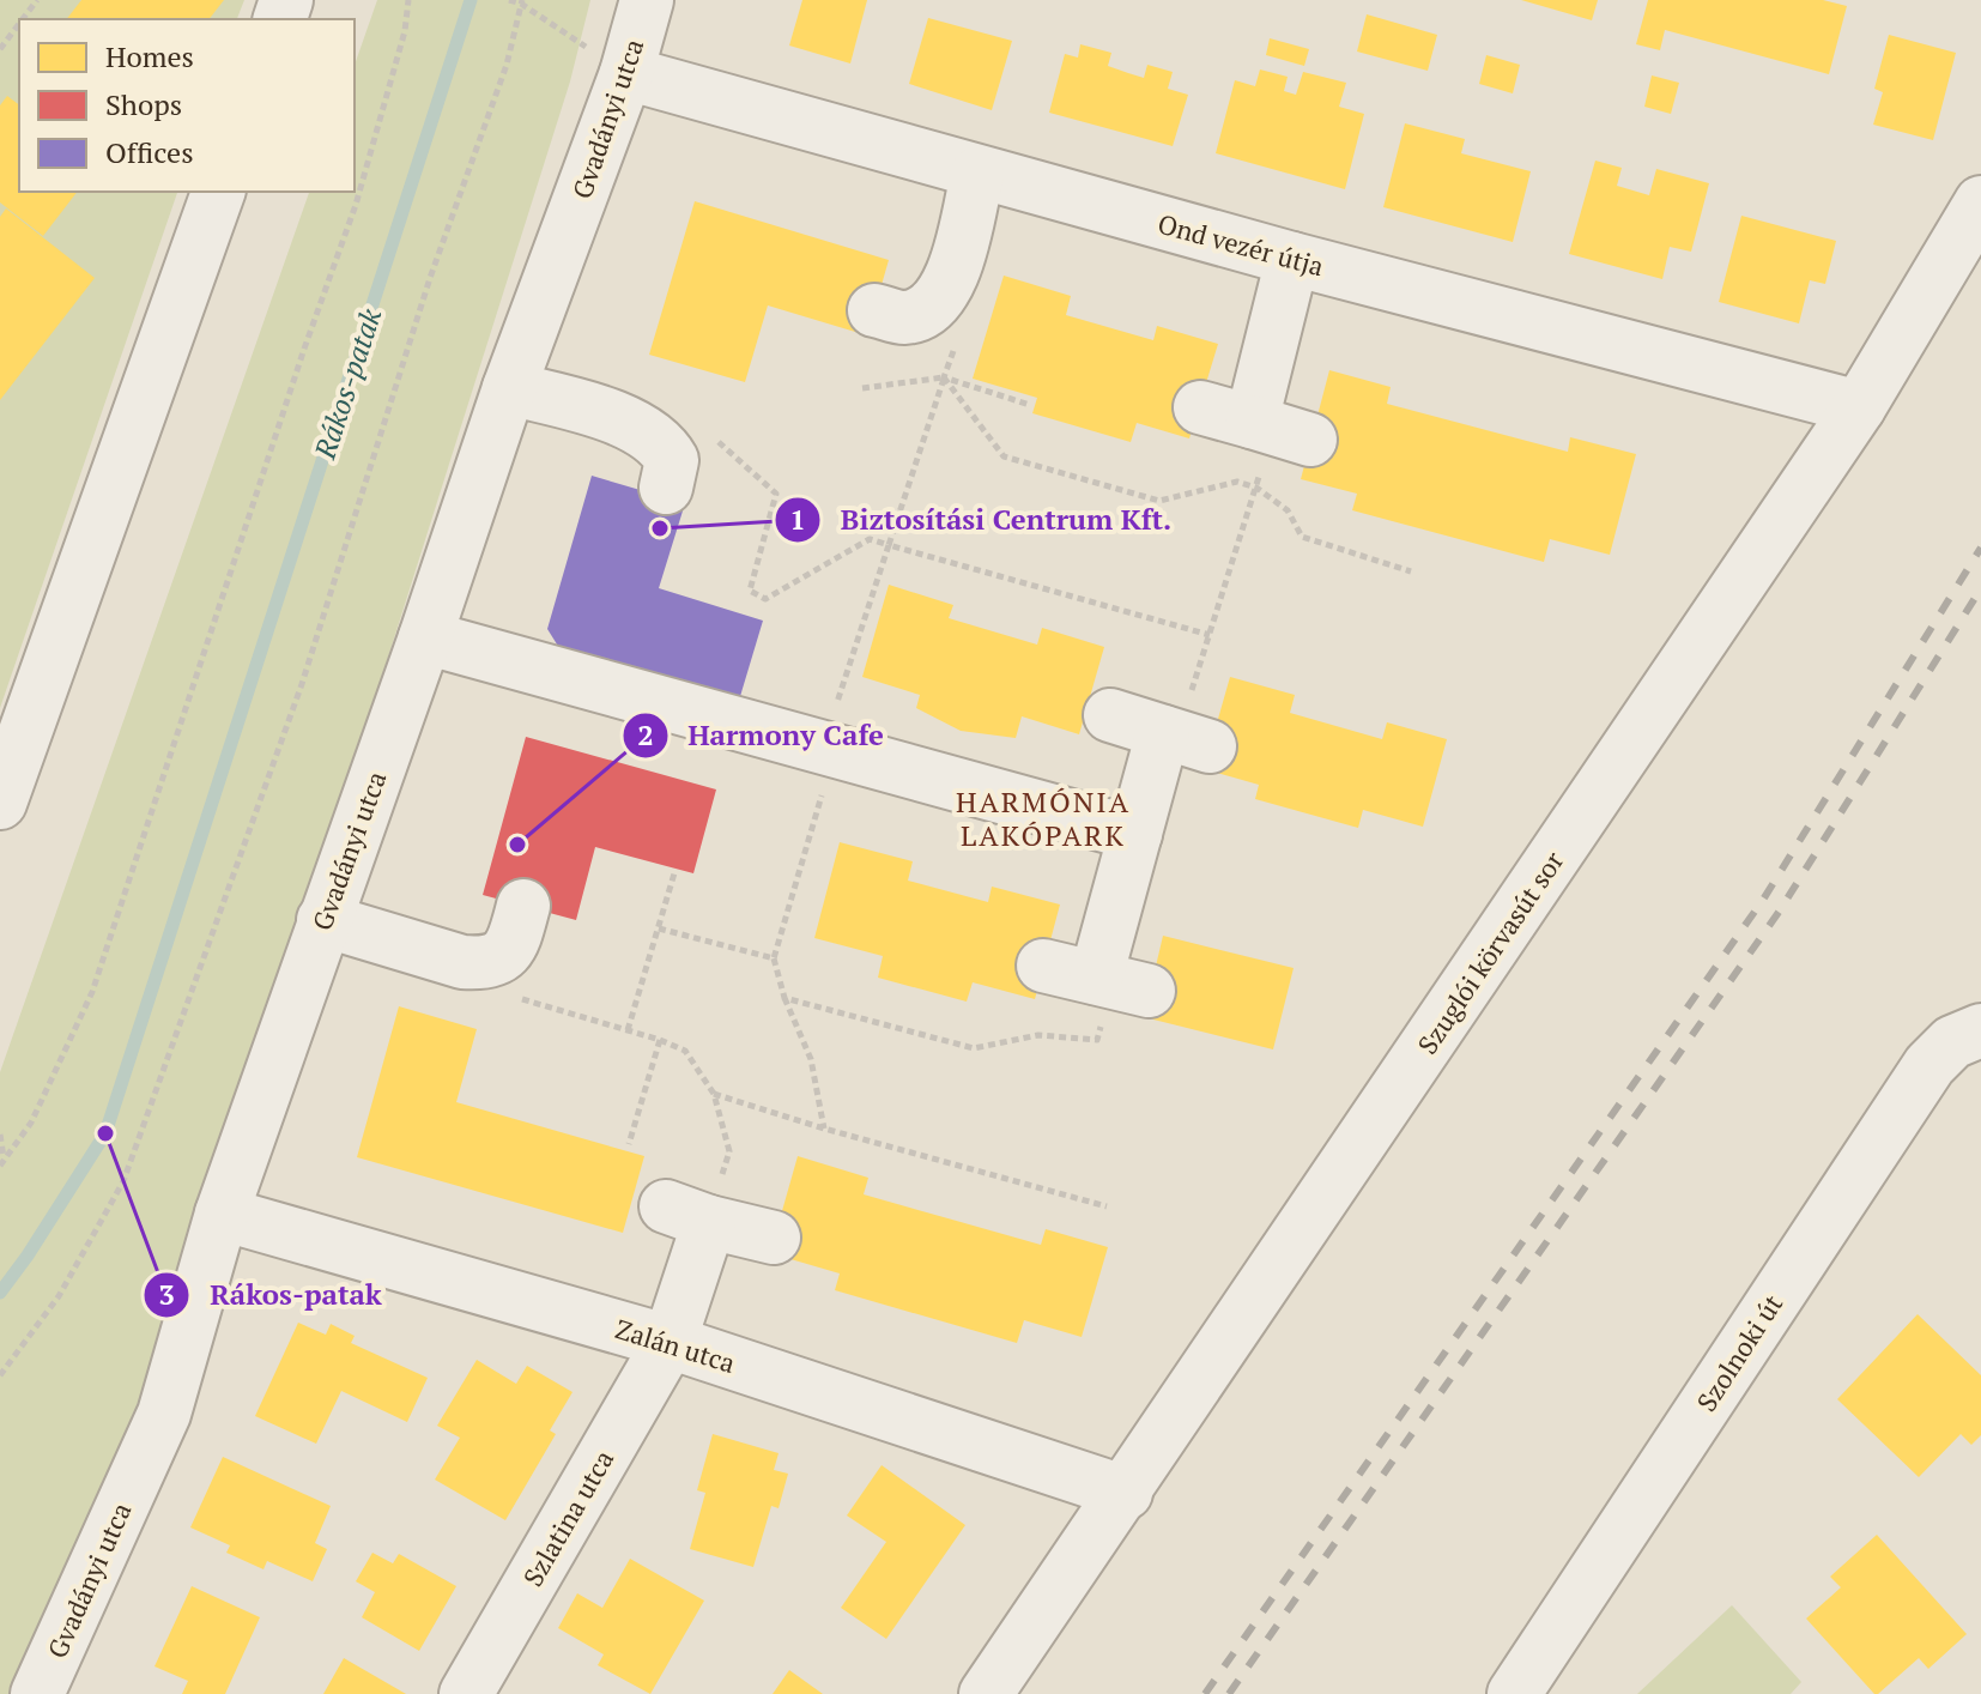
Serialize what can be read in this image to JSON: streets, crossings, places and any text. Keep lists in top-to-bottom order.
{
  "streets": {
    "street": [
      "Gvadányi utca",
      "Ond vezér útja",
      "Szuglói körvasút sor",
      "Zalán utca",
      "Szolnoki út",
      "Szlatina utca"
    ]
  },
  "crossings": [
    ["Gvadányi utca", "Ond vezér útja"],
    ["Gvadányi utca", "Zalán utca"],
    ["Ond vezér útja", "Szuglói körvasút sor"],
    ["Szuglói körvasút sor", "Zalán utca"],
    ["Zalán utca", "Szlatina utca"]
  ],
  "districts": ["HARMÓNIA LAKÓPARK"],
  "water": ["Rákos-patak"],
  "places": ["Biztosítási Centrum Kft.", "Harmony Cafe", "Rákos-patak"],
  "legend": ["Homes", "Shops", "Offices"]
}
